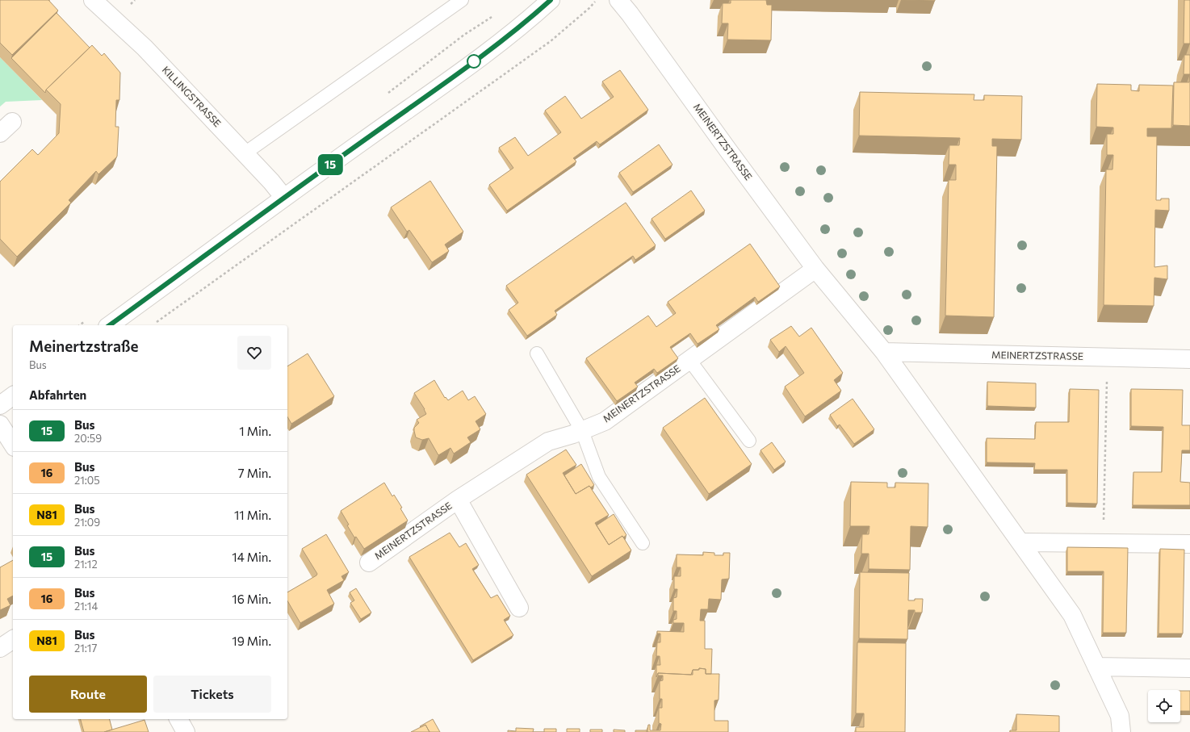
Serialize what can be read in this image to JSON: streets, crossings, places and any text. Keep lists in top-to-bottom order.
{
  "streets": {
    "street": ["KILLINGSTRASSE", "MEINERTZSTRASSE"]
  },
  "lines": ["bus line 15"],
  "page": {
    "on_map": "15",
    "heading": [
      ["Meinertzstraße", "Bus"],
      "Abfahrten"
    ],
    "list": [
      {
        "mark": "15",
        "name": "Bus",
        "note": "20:59",
        "value": "1 Min."
      },
      {
        "mark": "16",
        "name": "Bus",
        "note": "21:05",
        "value": "7 Min."
      },
      {
        "mark": "N81",
        "name": "Bus",
        "note": "21:09",
        "value": "11 Min."
      },
      {
        "mark": "15",
        "name": "Bus",
        "note": "21:12",
        "value": "14 Min."
      },
      {
        "mark": "16",
        "name": "Bus",
        "note": "21:14",
        "value": "16 Min."
      },
      {
        "mark": "N81",
        "name": "Bus",
        "note": "21:17",
        "value": "19 Min."
      }
    ],
    "buttons": ["Route", "Tickets"]
  }
}
